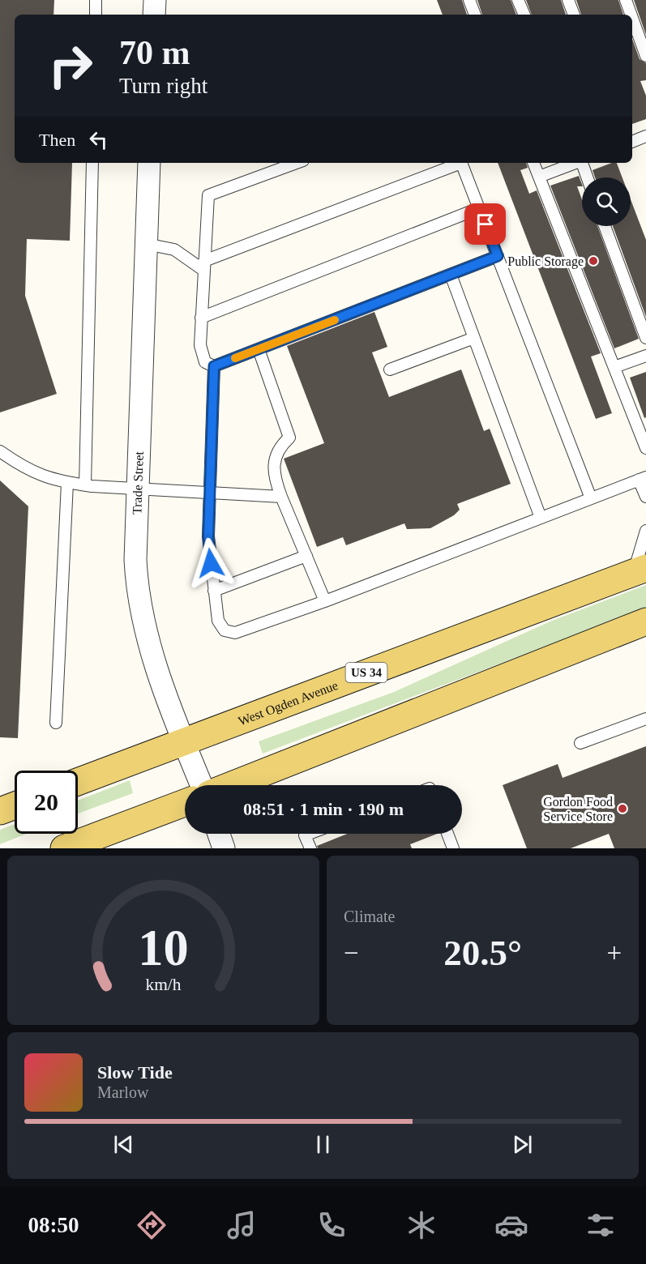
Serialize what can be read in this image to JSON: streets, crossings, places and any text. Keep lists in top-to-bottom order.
{
  "streets": {
    "main road": ["US 34", "West Ogden Avenue"],
    "street": ["Trade Street"]
  },
  "crossings": [
    ["Trade Street", "West Ogden Avenue"]
  ],
  "places": ["Public Storage", "Gordon Food Service Store"],
  "page": {
    "turn": ["70 m", "Turn right"],
    "then": "Then",
    "limit": "20",
    "trip": "08:51 · 1 min · 190 m",
    "tile": "Climate",
    "heat": ["−", "20.5°", "+"],
    "song": ["Slow Tide", "Marlow"],
    "tabs": "08:50",
    "gauge": ["10", "km/h"]
  }
}
